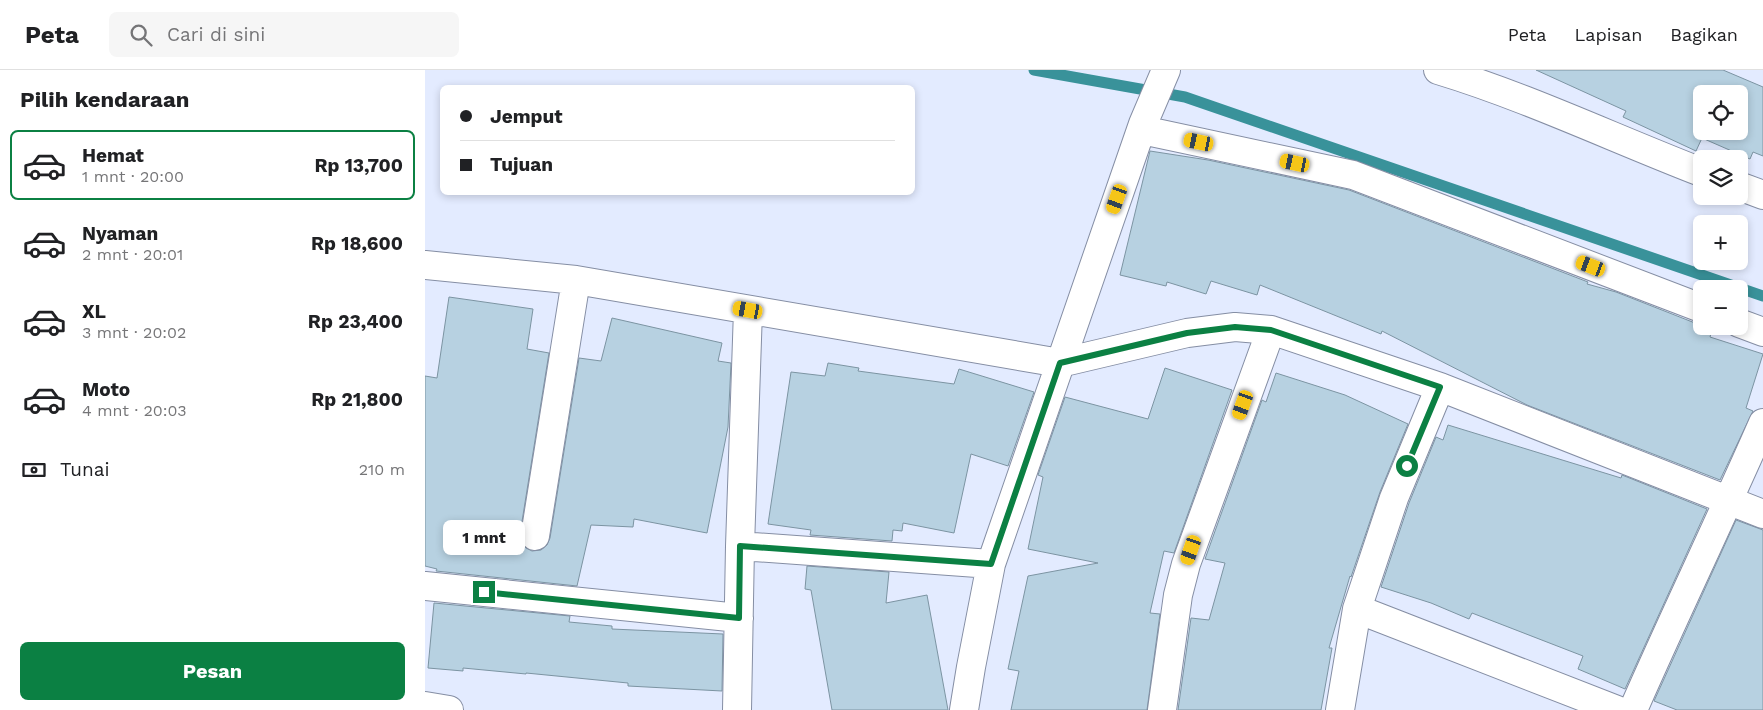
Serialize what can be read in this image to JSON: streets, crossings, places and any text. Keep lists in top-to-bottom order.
{
  "page": {
    "header": "Peta",
    "search": "Cari di sini",
    "nav": ["Peta", "Lapisan", "Bagikan"],
    "heading": "Pilih kendaraan",
    "map_buttons": ["+", "−"],
    "banner": ["Jemput", "Tujuan"],
    "list": [
      {
        "name": "Hemat",
        "note": "1 mnt · 20:00",
        "value": "Rp 13,700"
      },
      {
        "name": "Nyaman",
        "note": "2 mnt · 20:01",
        "value": "Rp 18,600"
      },
      {
        "name": "XL",
        "note": "3 mnt · 20:02",
        "value": "Rp 23,400"
      },
      {
        "name": "Moto",
        "note": "4 mnt · 20:03",
        "value": "Rp 21,800"
      }
    ],
    "pay": ["Tunai", "210 m"],
    "bubble": "1 mnt",
    "buttons": "Pesan"
  }
}
